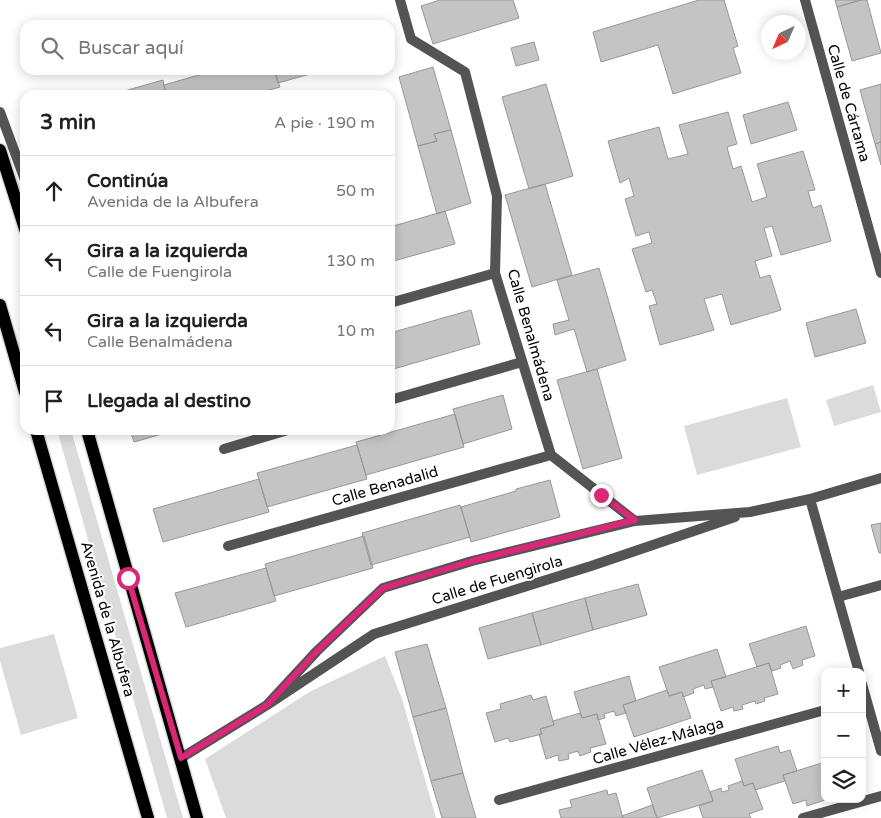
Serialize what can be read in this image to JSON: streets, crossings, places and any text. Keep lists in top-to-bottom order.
{
  "streets": {
    "main road": ["Avenida de la Albufera"],
    "street": [
      "Calle de Cártama",
      "Calle Benalmádena",
      "Calle Benadalid",
      "Calle de Fuengirola",
      "Calle Vélez-Málaga"
    ]
  },
  "crossings": [
    ["Calle Benalmádena", "Calle Benadalid"],
    ["Calle de Fuengirola", "Avenida de la Albufera"]
  ],
  "north": "bottom left",
  "page": {
    "search": "Buscar aquí",
    "heading": ["3 min", "A pie · 190 m"],
    "list": [
      ["Continúa", "Avenida de la Albufera", "50 m"],
      ["Gira a la izquierda", "Calle de Fuengirola", "130 m"],
      ["Gira a la izquierda", "Calle Benalmádena", "10 m"],
      "Llegada al destino"
    ],
    "map_buttons": ["+", "−"]
  }
}
